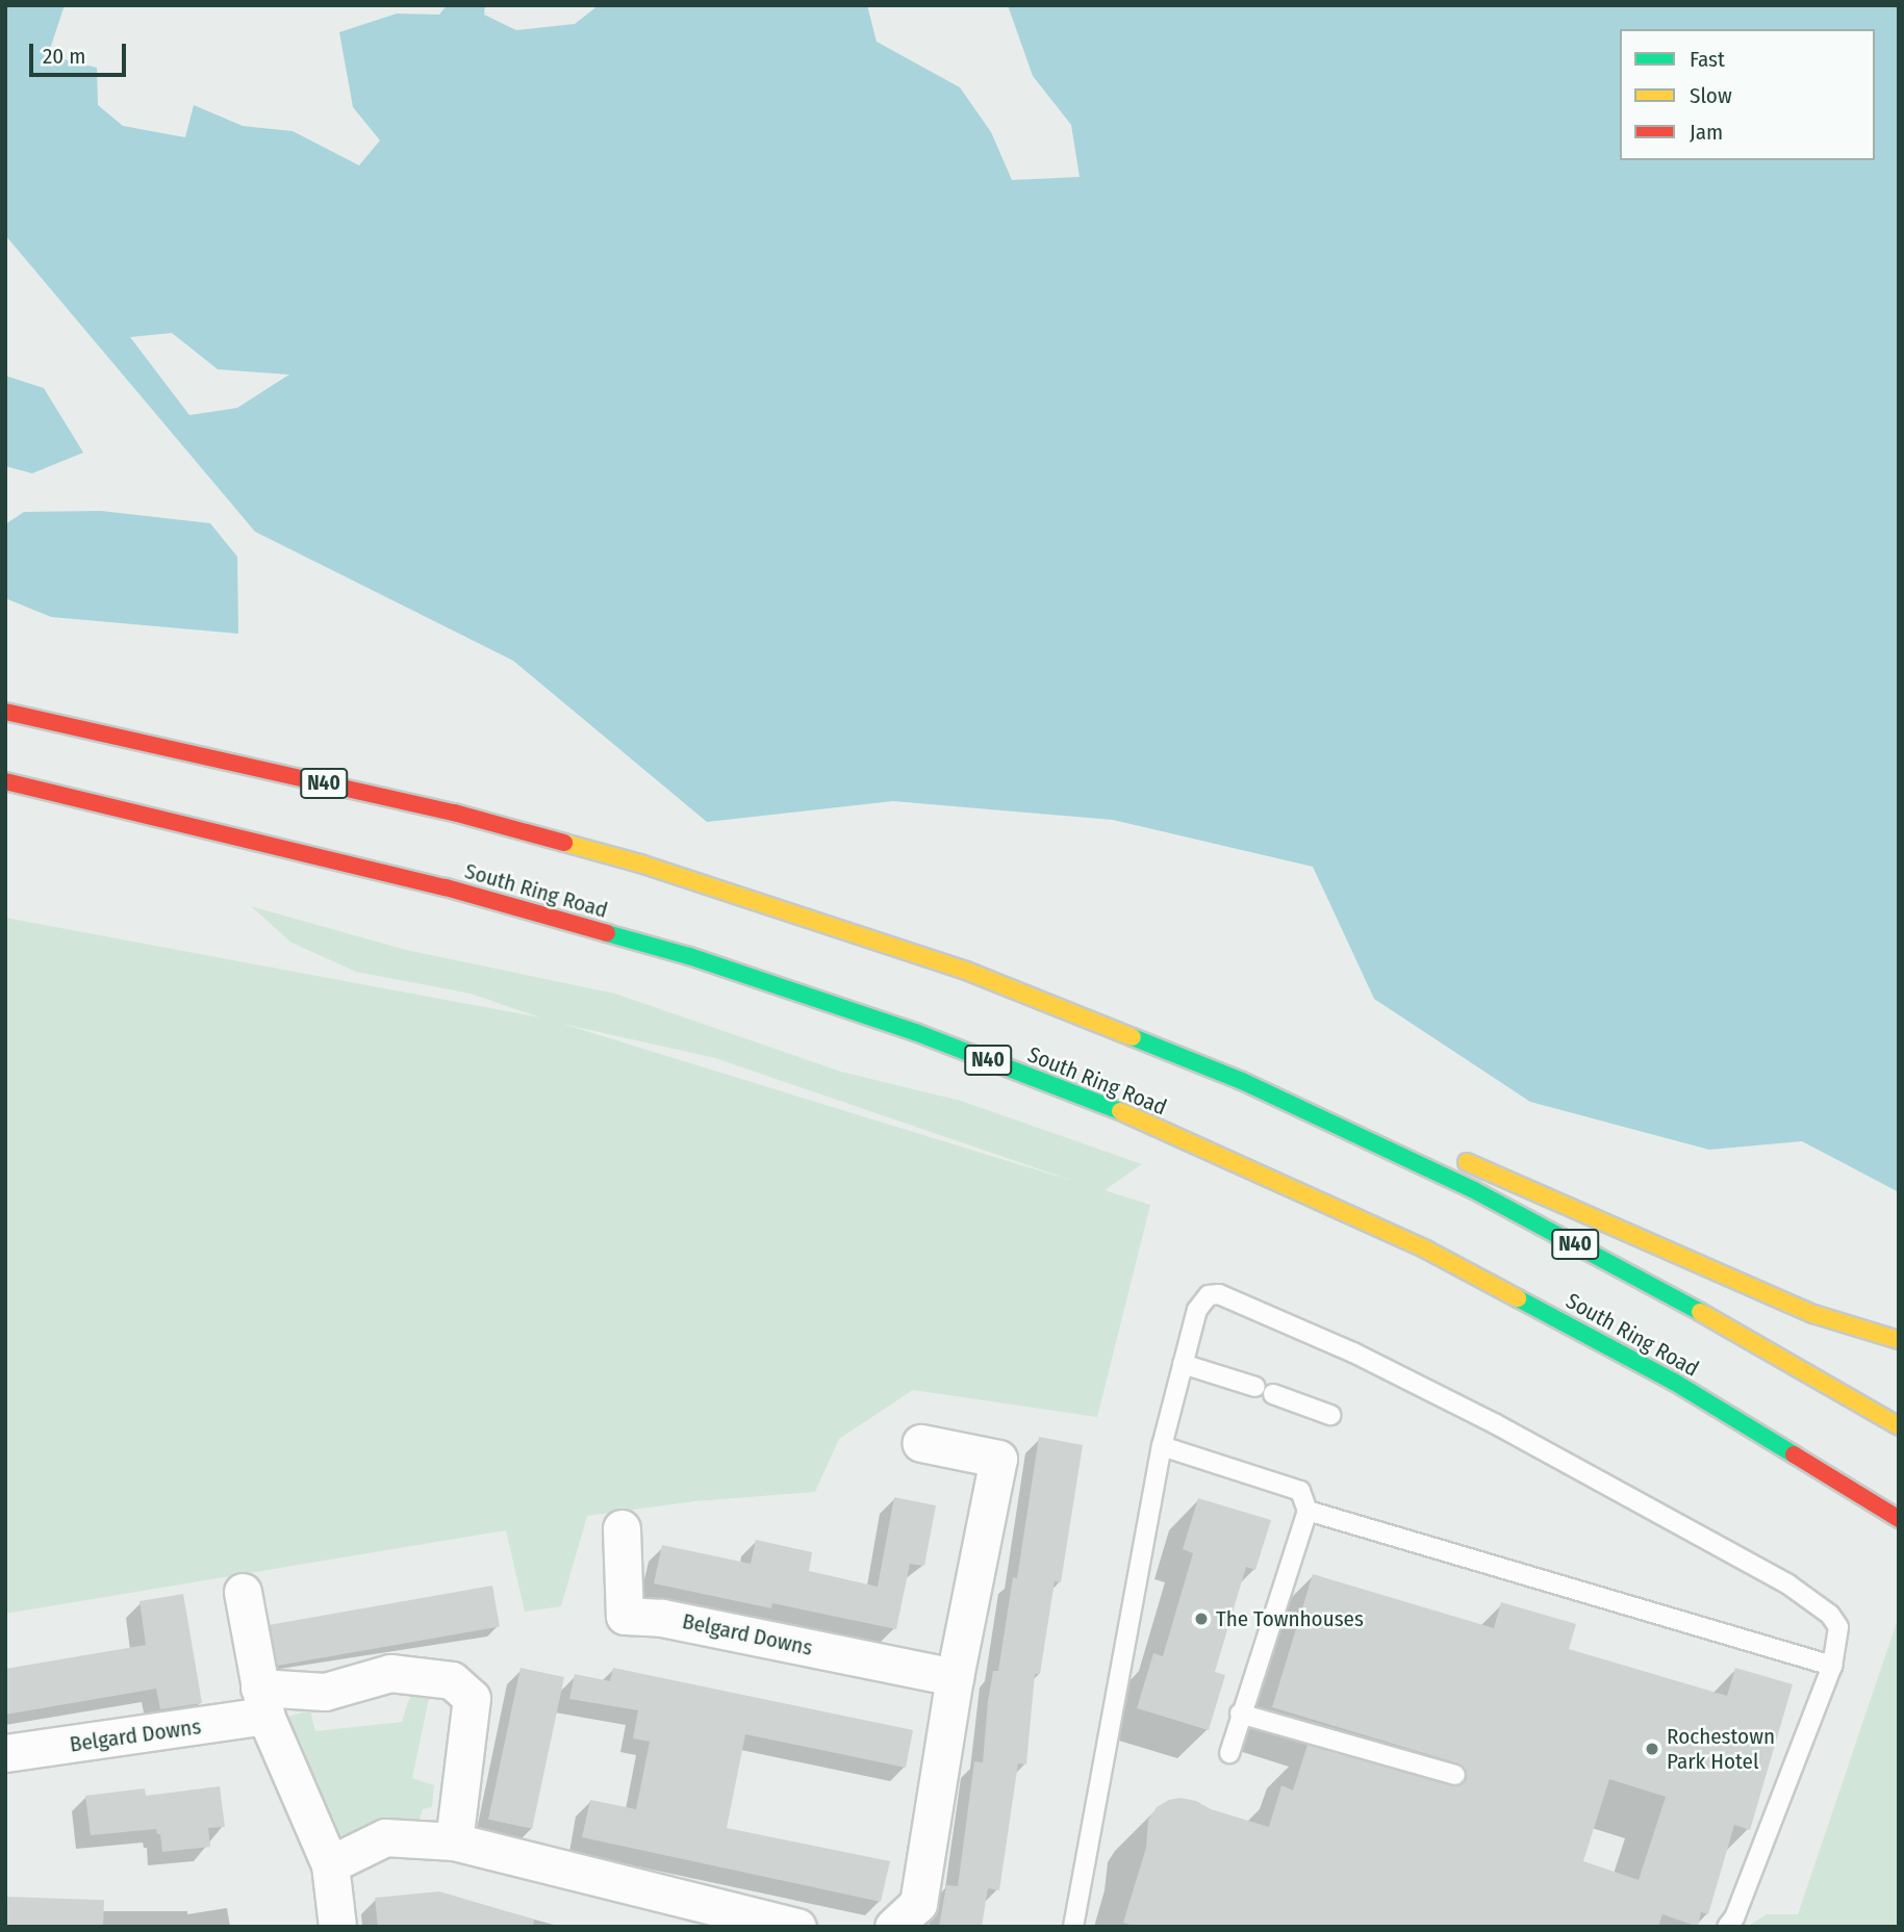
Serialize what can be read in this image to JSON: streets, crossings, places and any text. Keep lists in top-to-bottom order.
{
  "streets": {
    "highway": ["N40", "South Ring Road"],
    "street": ["Belgard Downs"]
  },
  "places": ["The Townhouses", "Rochestown Park Hotel"],
  "legend": ["Fast", "Slow", "Jam"],
  "scale_bar": "20 m"
}
